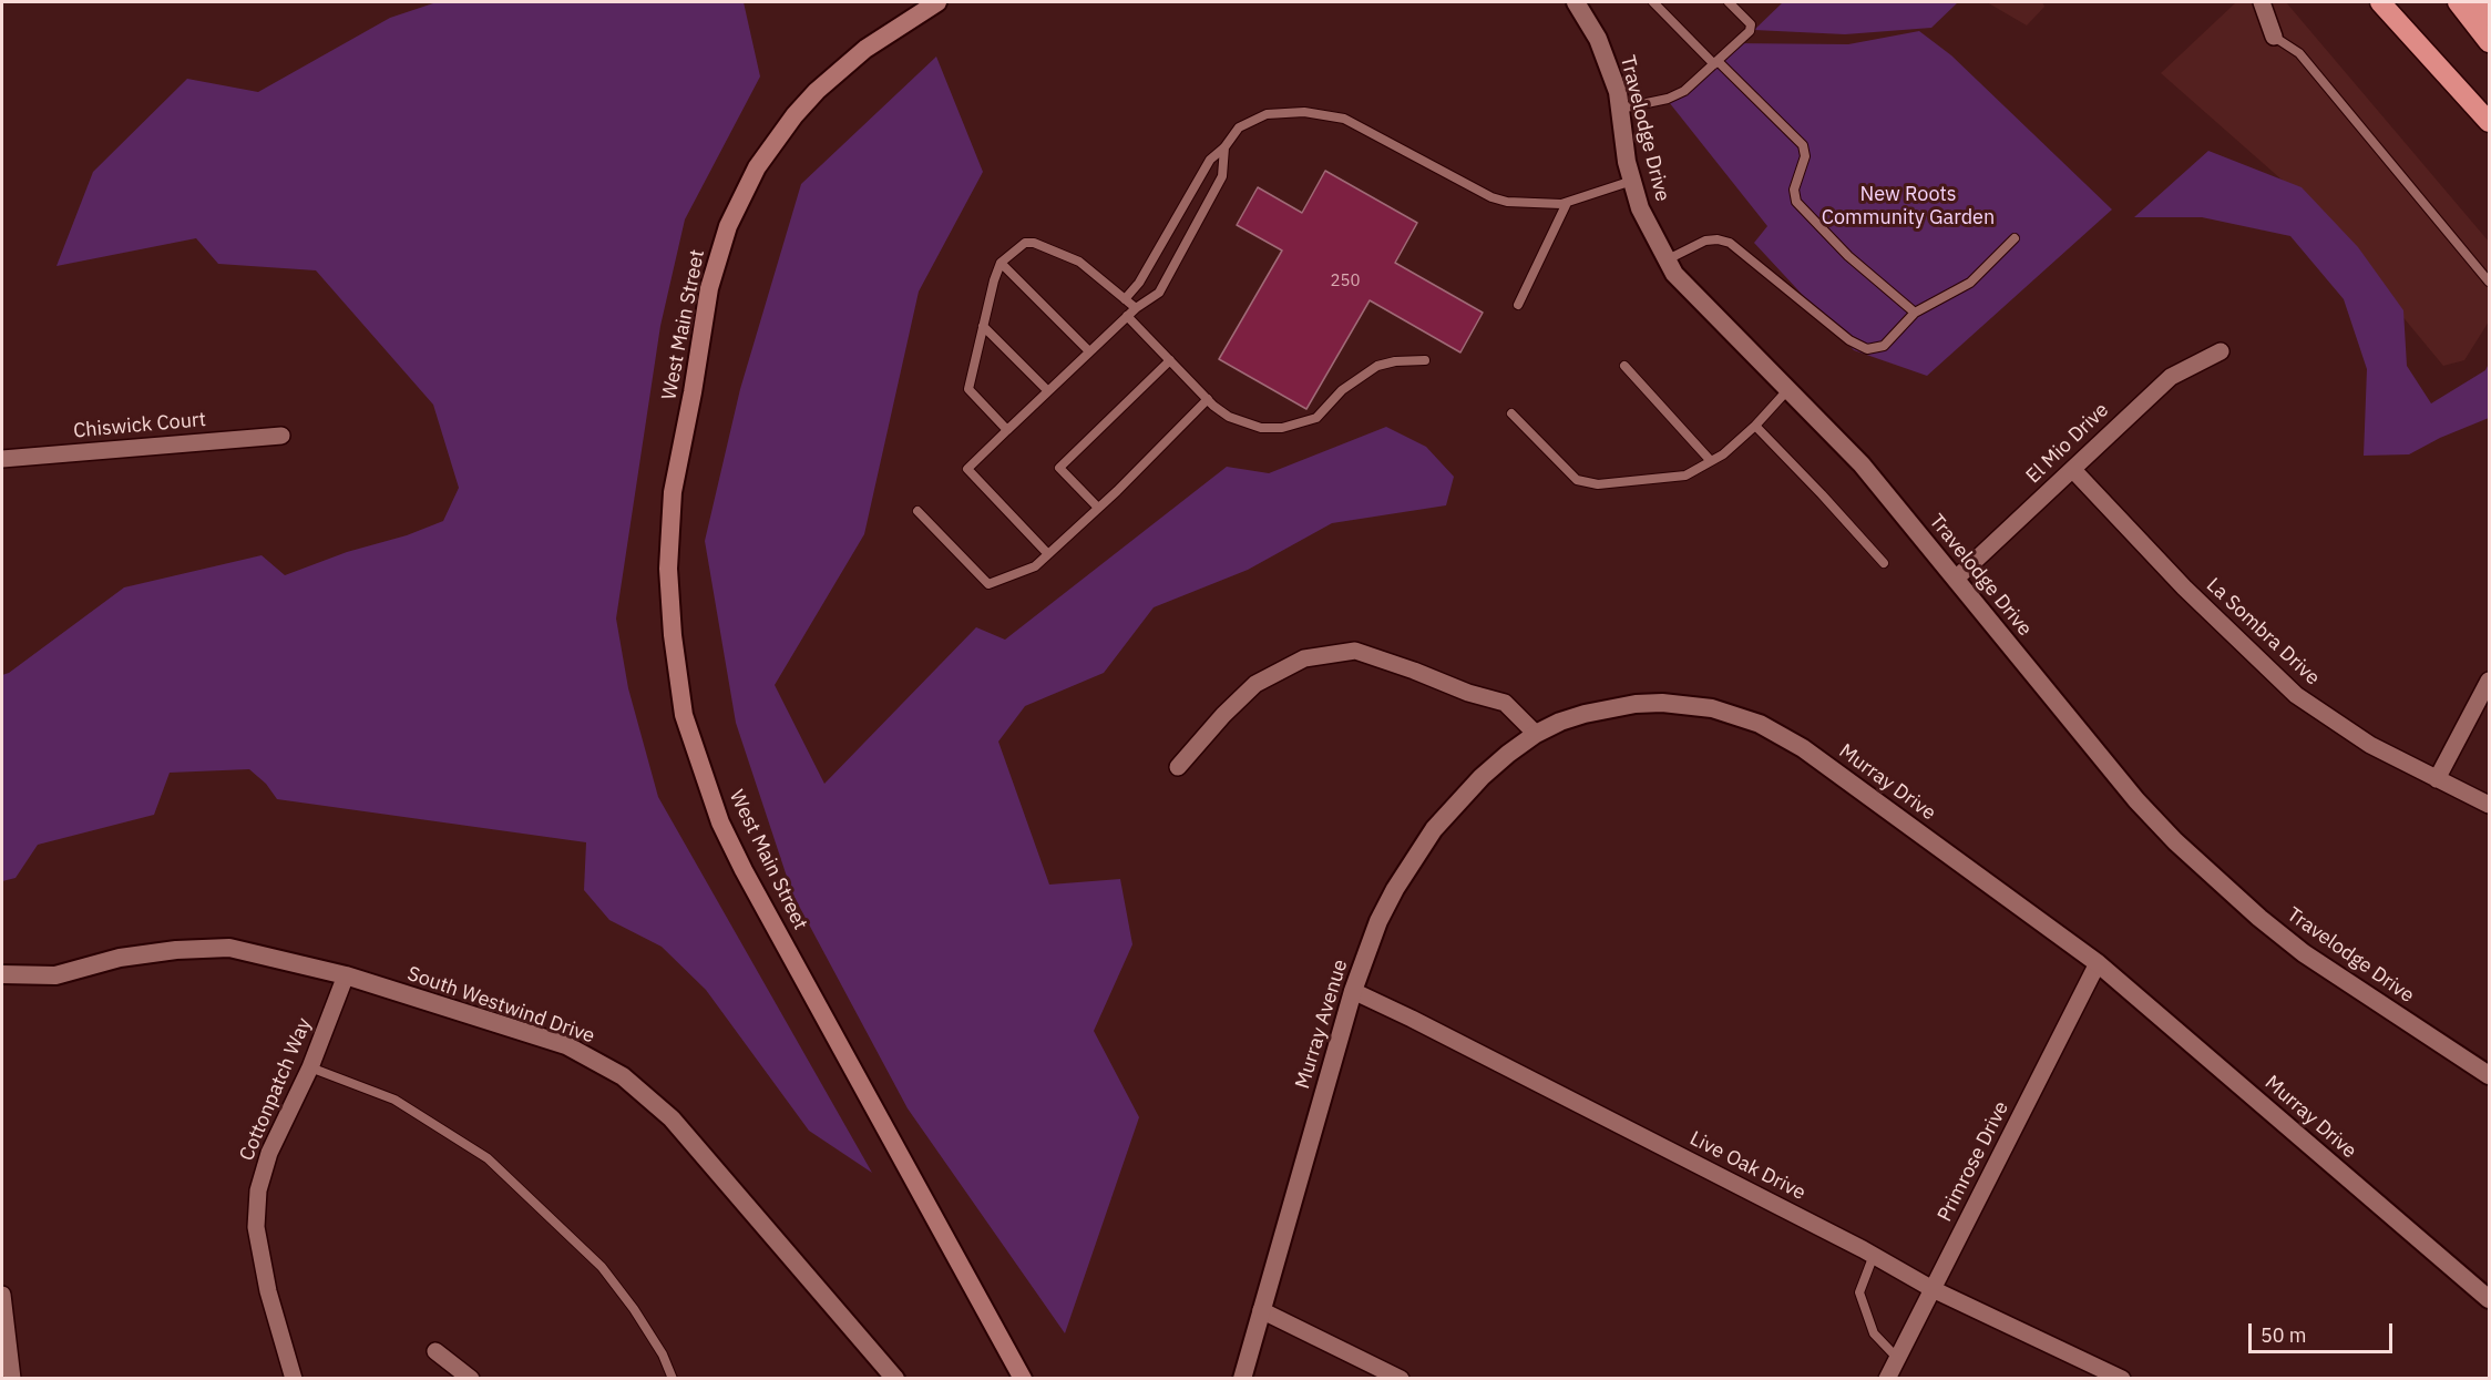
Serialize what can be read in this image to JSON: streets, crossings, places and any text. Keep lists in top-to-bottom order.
{
  "streets": {
    "main road": ["West Main Street"],
    "street": [
      "Travelodge Drive",
      "Chiswick Court",
      "El Mio Drive",
      "La Sombra Drive",
      "Murray Drive",
      "South Westwind Drive",
      "Murray Avenue",
      "Cottonpatch Way",
      "Primrose Drive",
      "Live Oak Drive"
    ]
  },
  "crossings": [
    ["Travelodge Drive", "El Mio Drive"],
    ["El Mio Drive", "La Sombra Drive"],
    ["Murray Drive", "Murray Avenue"],
    ["Murray Drive", "Primrose Drive"],
    ["South Westwind Drive", "Cottonpatch Way"],
    ["Murray Avenue", "Live Oak Drive"],
    ["Primrose Drive", "Live Oak Drive"]
  ],
  "parks": ["New Roots Community Garden"],
  "house_numbers": ["250"],
  "scale_bar": "50 m"
}
